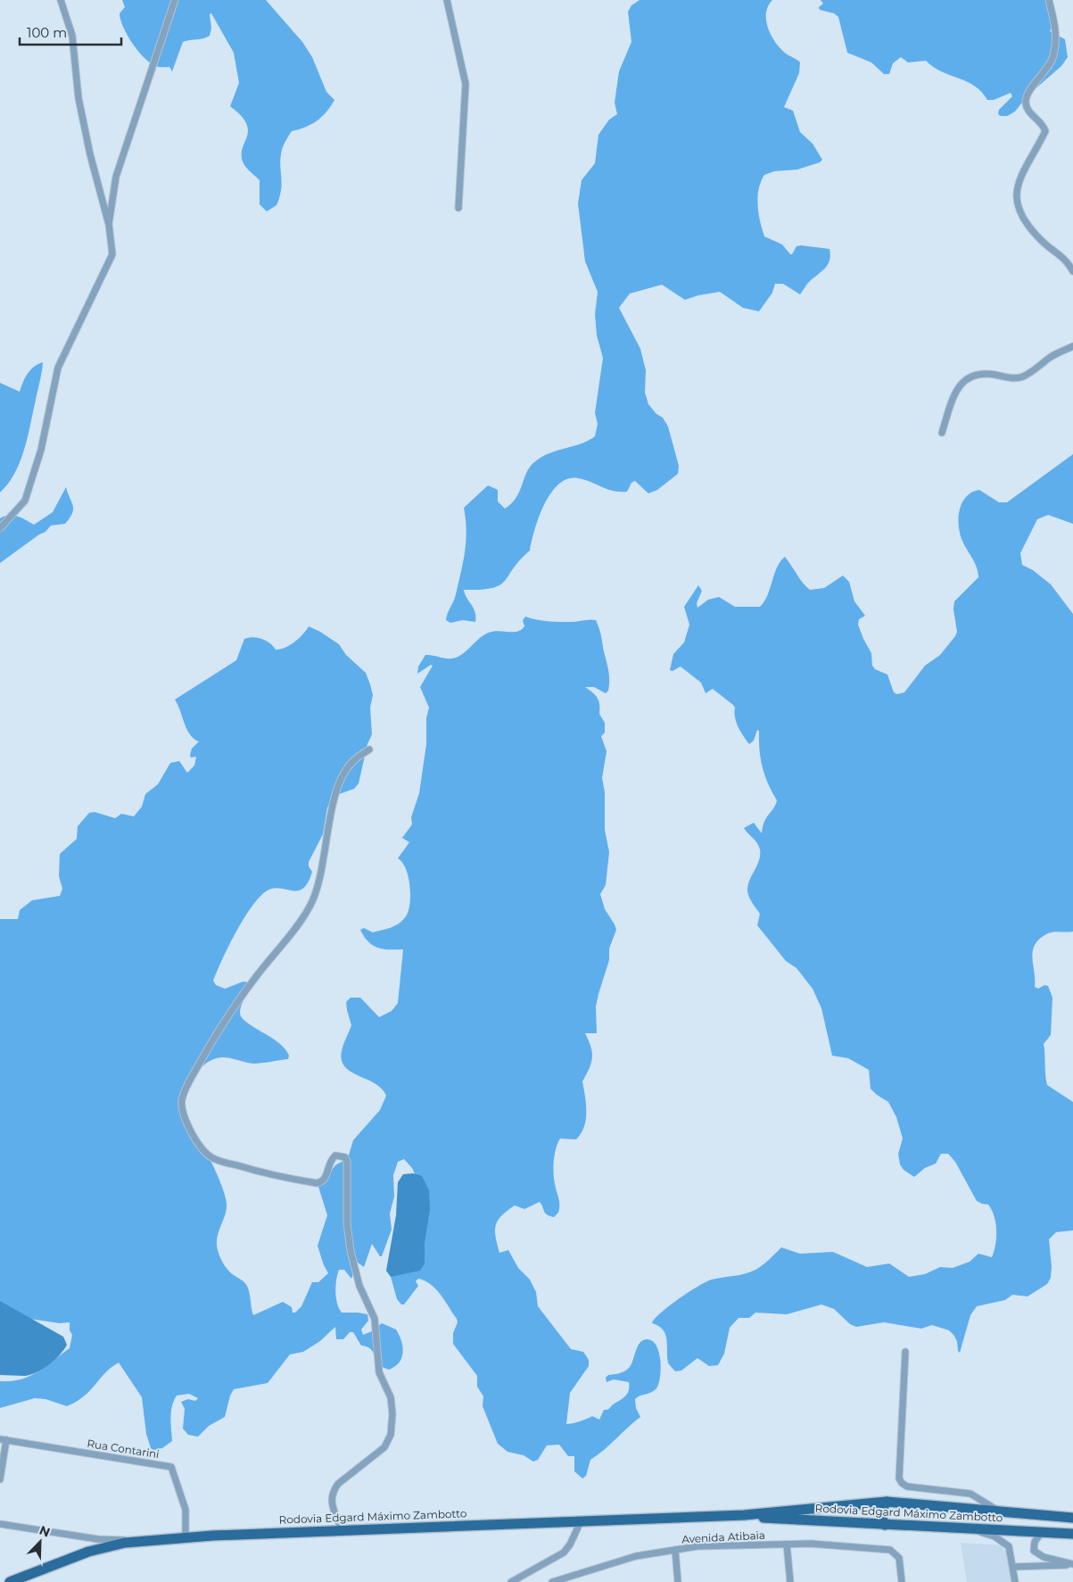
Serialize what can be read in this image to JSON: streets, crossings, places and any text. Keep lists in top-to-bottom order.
{
  "streets": {
    "main road": ["Rodovia Edgard Máximo Zambotto"],
    "street": ["Rua Contarini", "Avenida Atibaia"]
  },
  "crossings": [
    ["Rua Contarini", "Rodovia Edgard Máximo Zambotto"]
  ],
  "scale_bar": "100 m",
  "north": "top right"
}
